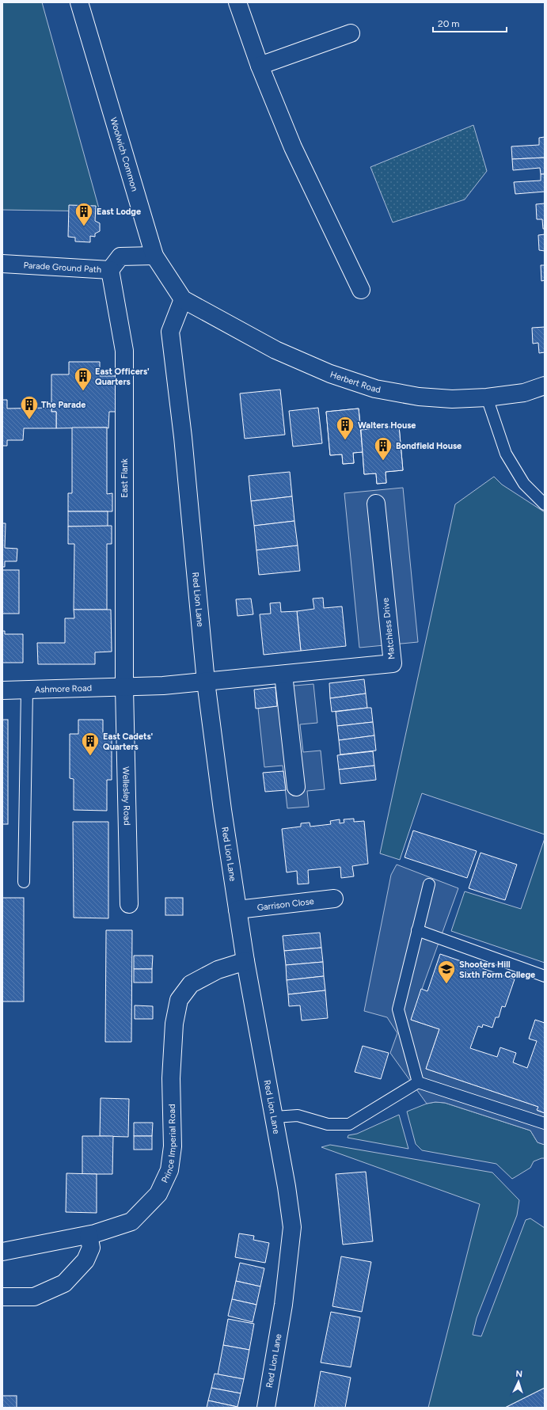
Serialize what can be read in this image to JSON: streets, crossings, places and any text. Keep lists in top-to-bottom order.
{
  "streets": {
    "street": [
      "Woolwich Common",
      "Parade Ground Path",
      "Herbert Road",
      "East Flank",
      "Red Lion Lane",
      "Matchless Drive",
      "Ashmore Road",
      "Wellesley Road",
      "Garrison Close",
      "Prince Imperial Road"
    ]
  },
  "crossings": [
    ["Woolwich Common", "Parade Ground Path"],
    ["Woolwich Common", "Herbert Road"],
    ["Woolwich Common", "Red Lion Lane"],
    ["Parade Ground Path", "East Flank"],
    ["Herbert Road", "Red Lion Lane"],
    ["East Flank", "Ashmore Road"],
    ["East Flank", "Wellesley Road"],
    ["Red Lion Lane", "Matchless Drive"],
    ["Red Lion Lane", "Ashmore Road"],
    ["Red Lion Lane", "Garrison Close"],
    ["Red Lion Lane", "Prince Imperial Road"],
    ["Matchless Drive", "Ashmore Road"],
    ["Ashmore Road", "Wellesley Road"]
  ],
  "places": {
    "building": [
      "East Lodge",
      "East Officers' Quarters",
      "The Parade",
      "Walters House",
      "Bondfield House",
      "East Cadets' Quarters"
    ],
    "school or university": ["Shooters Hill Sixth Form College"]
  },
  "scale_bar": "20 m",
  "north": "top"
}
